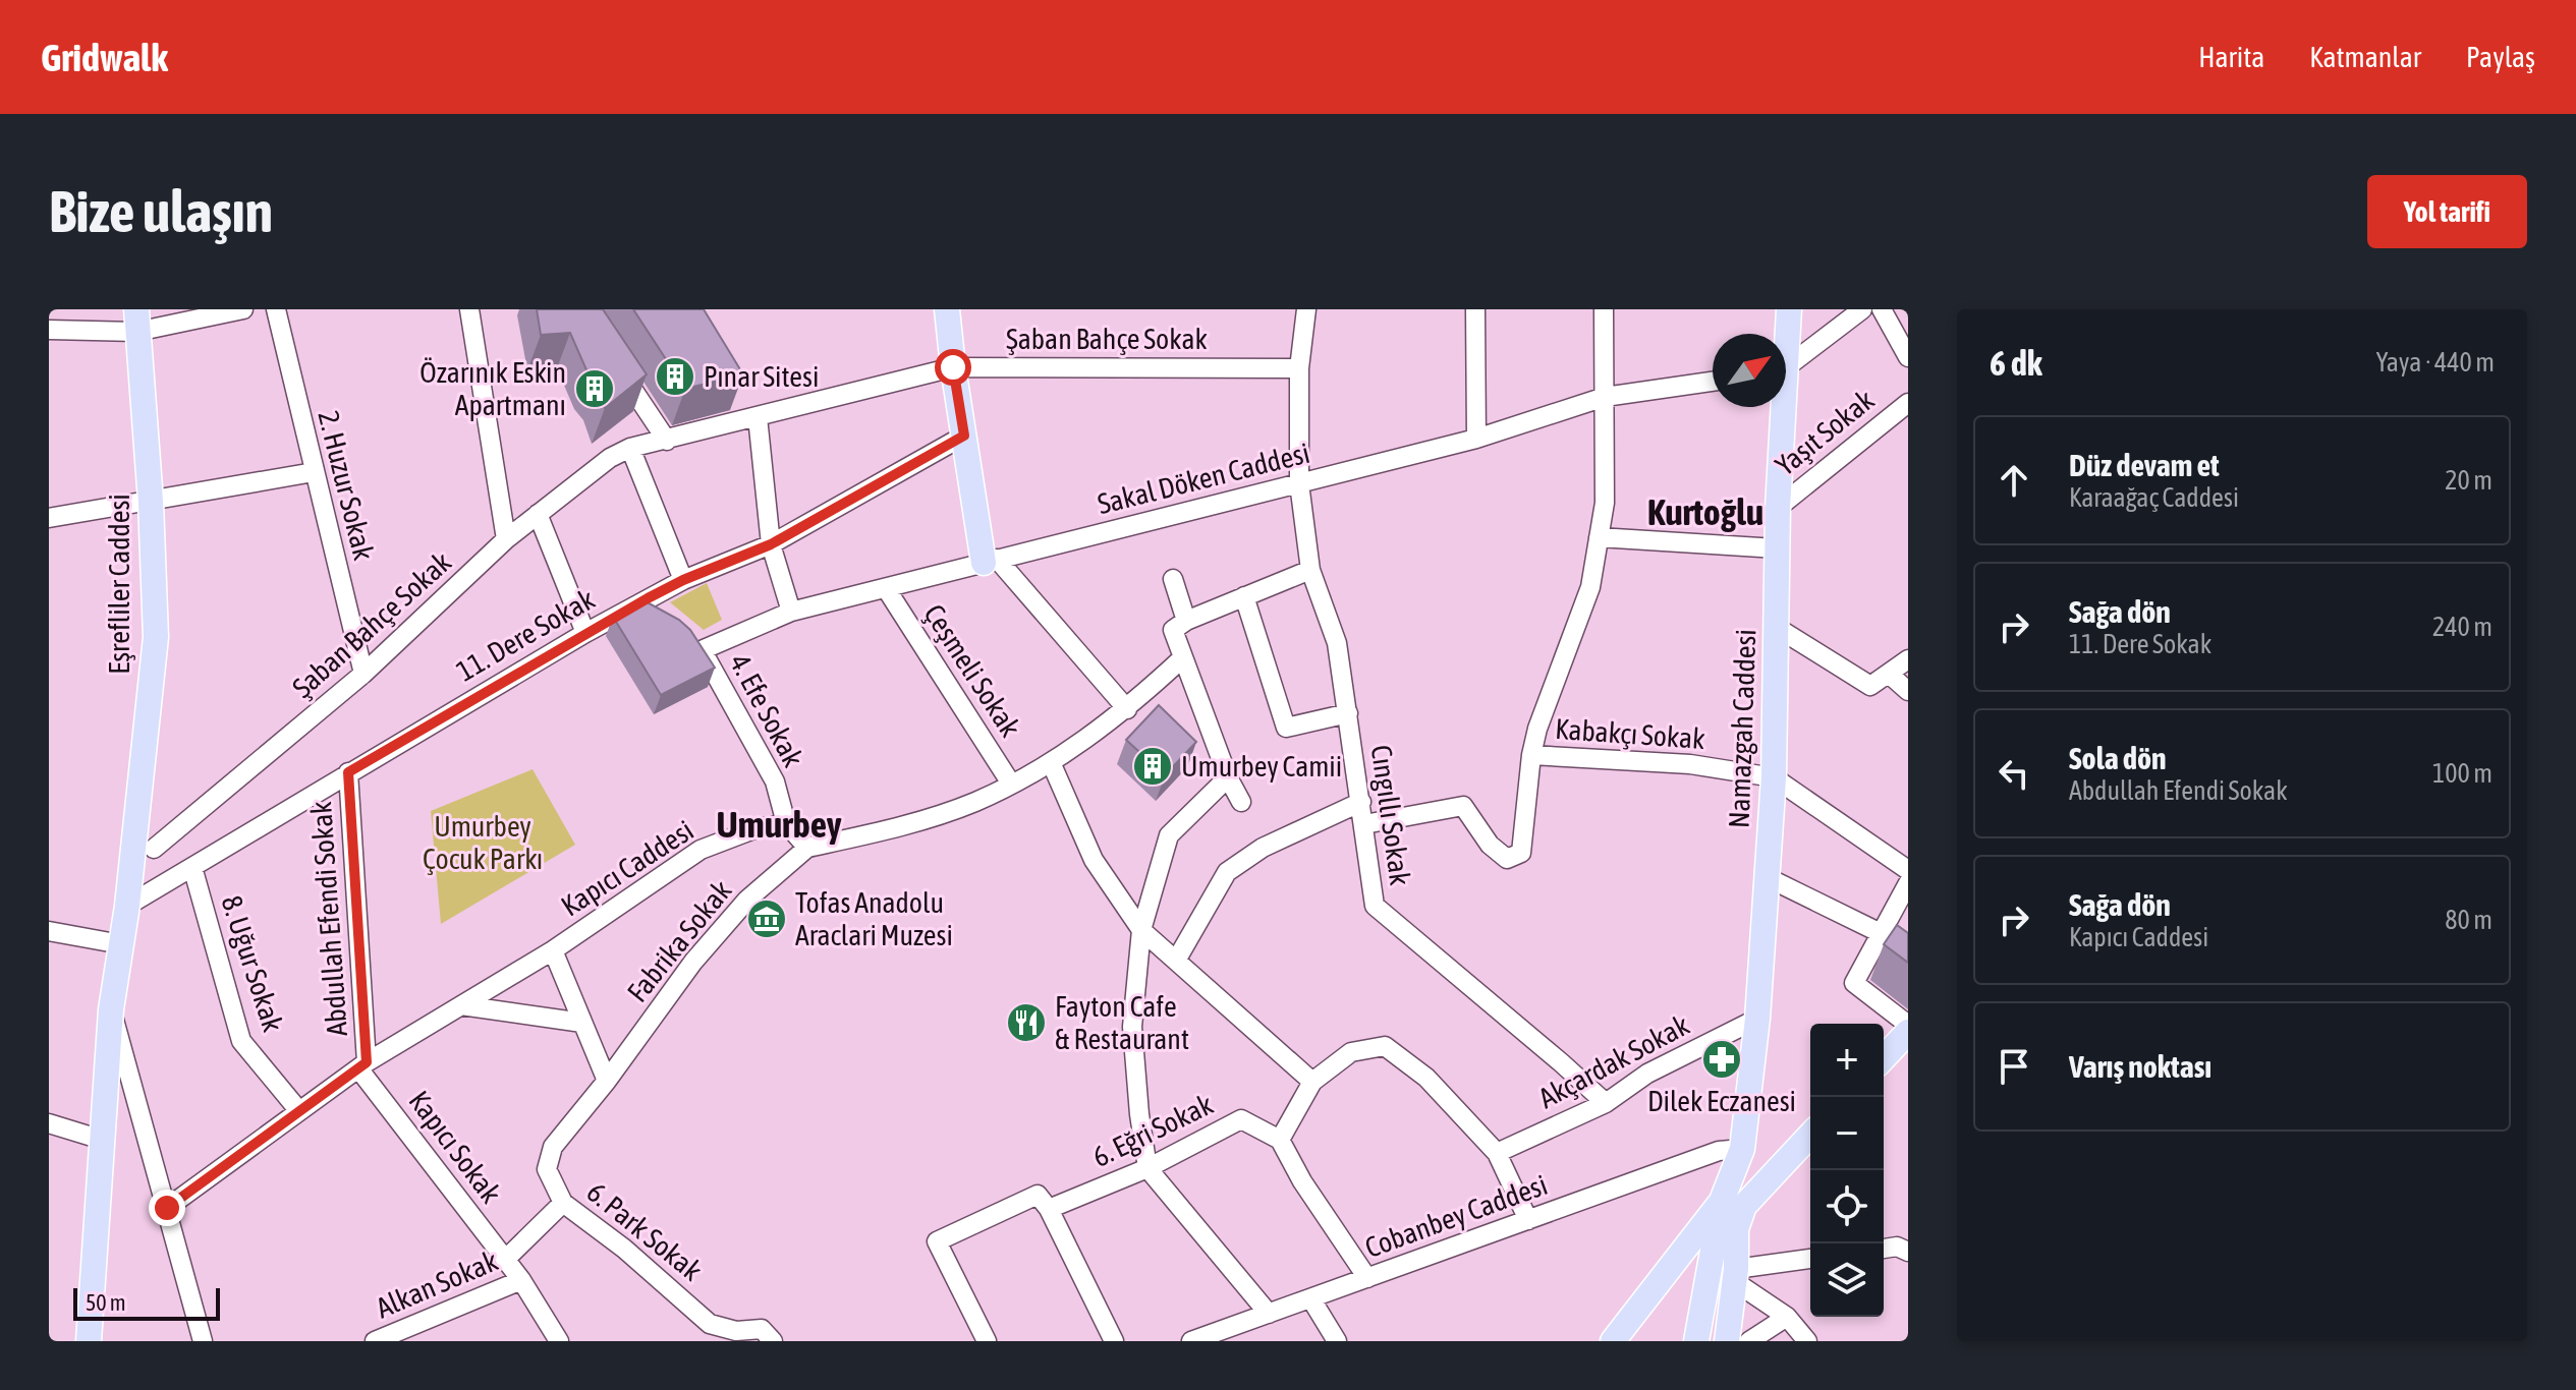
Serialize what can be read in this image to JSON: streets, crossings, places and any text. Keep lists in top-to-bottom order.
{
  "streets": {
    "main road": ["Eşrefliler Caddesi", "Namazgah Caddesi"],
    "street": [
      "Şaban Bahçe Sokak",
      "Yaşıt Sokak",
      "Sakal Döken Caddesi",
      "2. Huzur Sokak",
      "11. Dere Sokak",
      "Çeşmeli Sokak",
      "4. Efe Sokak",
      "Kabakçı Sokak",
      "Cıngıllı Sokak",
      "Kapıcı Caddesi",
      "Abdullah Efendi Sokak",
      "Fabrika Sokak",
      "8. Uğur Sokak",
      "Akçardak Sokak",
      "6. Eğri Sokak",
      "Kapıcı Sokak",
      "Cobanbey Caddesi",
      "6. Park Sokak",
      "Alkan Sokak"
    ]
  },
  "crossings": [
    ["Şaban Bahçe Sokak", "2. Huzur Sokak"],
    ["Şaban Bahçe Sokak", "Cıngıllı Sokak"],
    ["Yaşıt Sokak", "Namazgah Caddesi"],
    ["Sakal Döken Caddesi", "Çeşmeli Sokak"],
    ["Sakal Döken Caddesi", "4. Efe Sokak"],
    ["Sakal Döken Caddesi", "Cıngıllı Sokak"],
    ["Eşrefliler Caddesi", "11. Dere Sokak"],
    ["11. Dere Sokak", "Abdullah Efendi Sokak"],
    ["11. Dere Sokak", "8. Uğur Sokak"],
    ["4. Efe Sokak", "Kapıcı Caddesi"],
    ["Namazgah Caddesi", "Kabakçı Sokak"],
    ["Namazgah Caddesi", "Akçardak Sokak"],
    ["Namazgah Caddesi", "Cobanbey Caddesi"],
    ["Cıngıllı Sokak", "Akçardak Sokak"],
    ["Kapıcı Caddesi", "Abdullah Efendi Sokak"],
    ["Kapıcı Caddesi", "8. Uğur Sokak"],
    ["Kapıcı Caddesi", "Kapıcı Sokak"],
    ["Abdullah Efendi Sokak", "Kapıcı Sokak"],
    ["Fabrika Sokak", "6. Park Sokak"],
    ["Kapıcı Sokak", "Alkan Sokak"]
  ],
  "districts": ["Kurtoğlu", "Umurbey"],
  "parks": ["Umurbey Çocuk Parkı"],
  "places": {
    "building": ["Pınar Sitesi", "Özarınık Eskin Apartmanı", "Umurbey Camii"],
    "museum": ["Tofas Anadolu Araclari Muzesi"],
    "restaurant": ["Fayton Cafe & Restaurant"],
    "pharmacy": ["Dilek Eczanesi"]
  },
  "scale_bar": "50 m",
  "north": "top right",
  "page": {
    "header": "Gridwalk",
    "nav": ["Harita", "Katmanlar", "Paylaş"],
    "buttons": "Yol tarifi",
    "title": "Bize ulaşın",
    "heading": ["6 dk", "Yaya · 440 m"],
    "list": [
      ["Düz devam et", "Karaağaç Caddesi", "20 m"],
      ["Sağa dön", "11. Dere Sokak", "240 m"],
      ["Sola dön", "Abdullah Efendi Sokak", "100 m"],
      ["Sağa dön", "Kapıcı Caddesi", "80 m"],
      "Varış noktası"
    ],
    "map_buttons": ["+", "−"],
    "scale": "50 m"
  }
}
